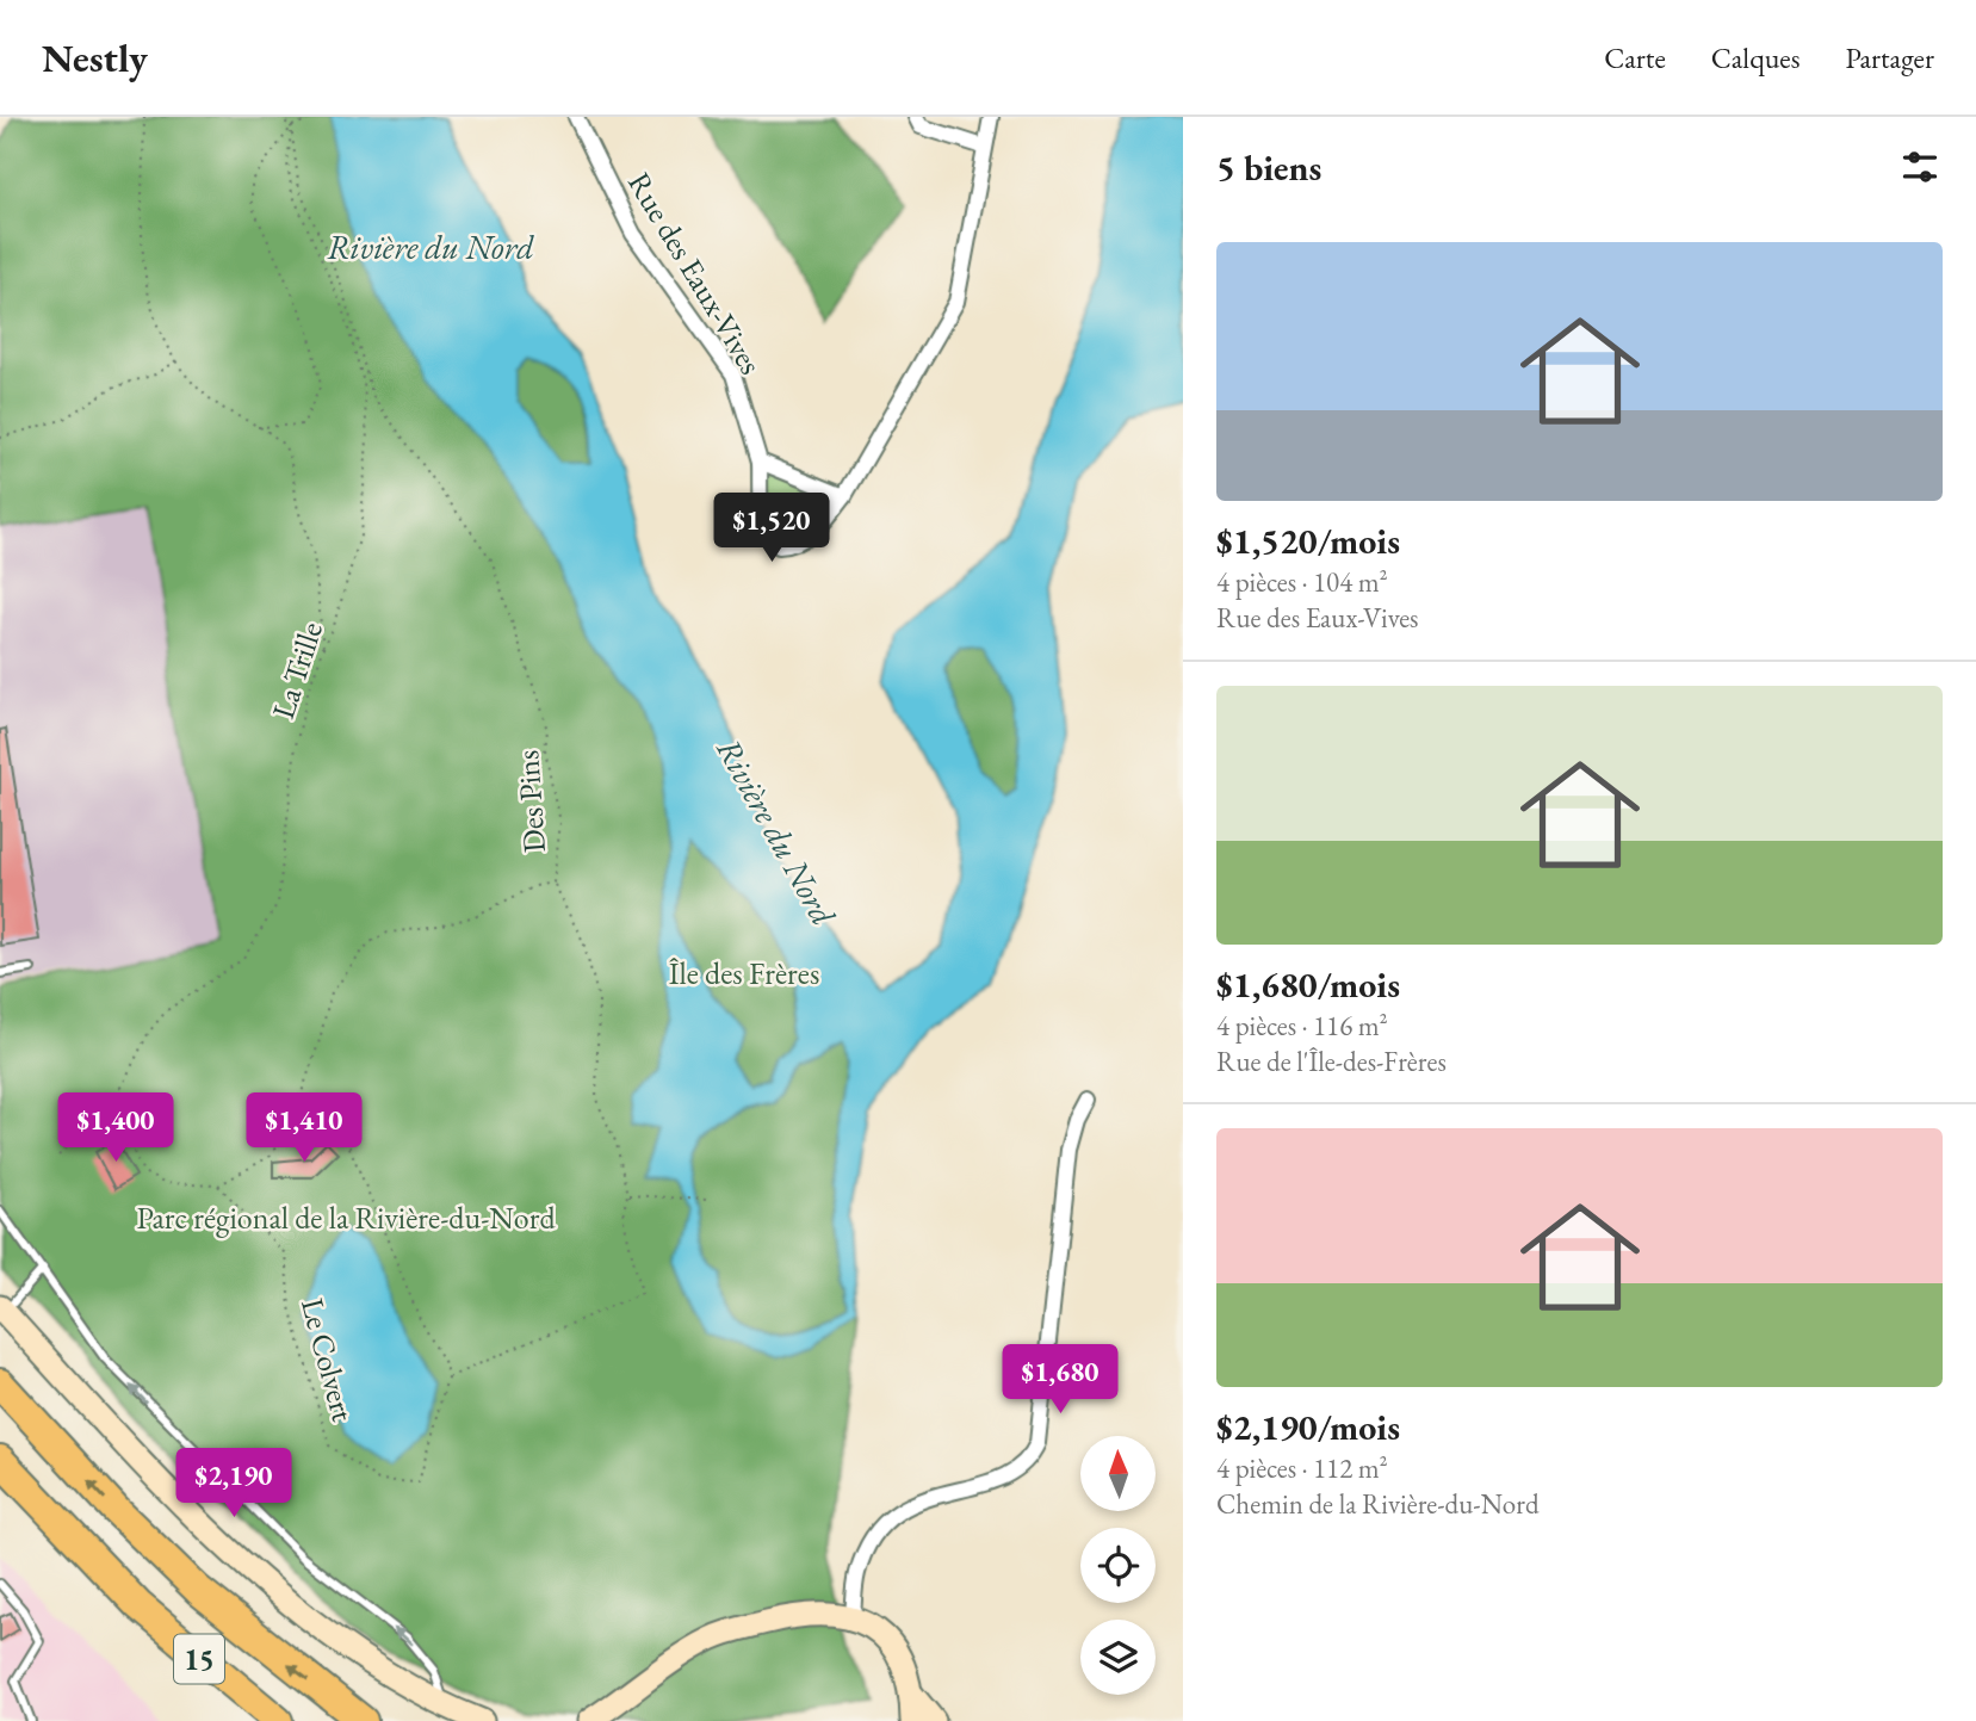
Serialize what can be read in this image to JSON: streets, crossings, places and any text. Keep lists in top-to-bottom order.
{
  "streets": {
    "highway": ["15"],
    "street": ["Rue des Eaux-Vives"],
    "path": ["La Trille", "Des Pins", "Le Colvert"]
  },
  "crossings": [
    ["La Trille", "Des Pins"],
    ["Des Pins", "Le Colvert"]
  ],
  "water": ["Rivière du Nord"],
  "parks": ["Île des Frères", "Parc régional de la Rivière-du-Nord"],
  "north": "top",
  "page": {
    "header": "Nestly",
    "nav": ["Carte", "Calques", "Partager"],
    "heading": "5 biens",
    "list": [
      {
        "name": "$1,520/mois",
        "note": "4 pièces · 104 m² · Rue des Eaux-Vives"
      },
      {
        "name": "$1,680/mois",
        "note": "4 pièces · 116 m² · Rue de l'Île-des-Frères"
      },
      {
        "name": "$2,190/mois",
        "note": "4 pièces · 112 m² · Chemin de la Rivière-du-Nord"
      }
    ],
    "price": [
      "$1,520",
      "$1,400",
      "$1,410",
      "$1,680",
      "$2,190"
    ]
  }
}
